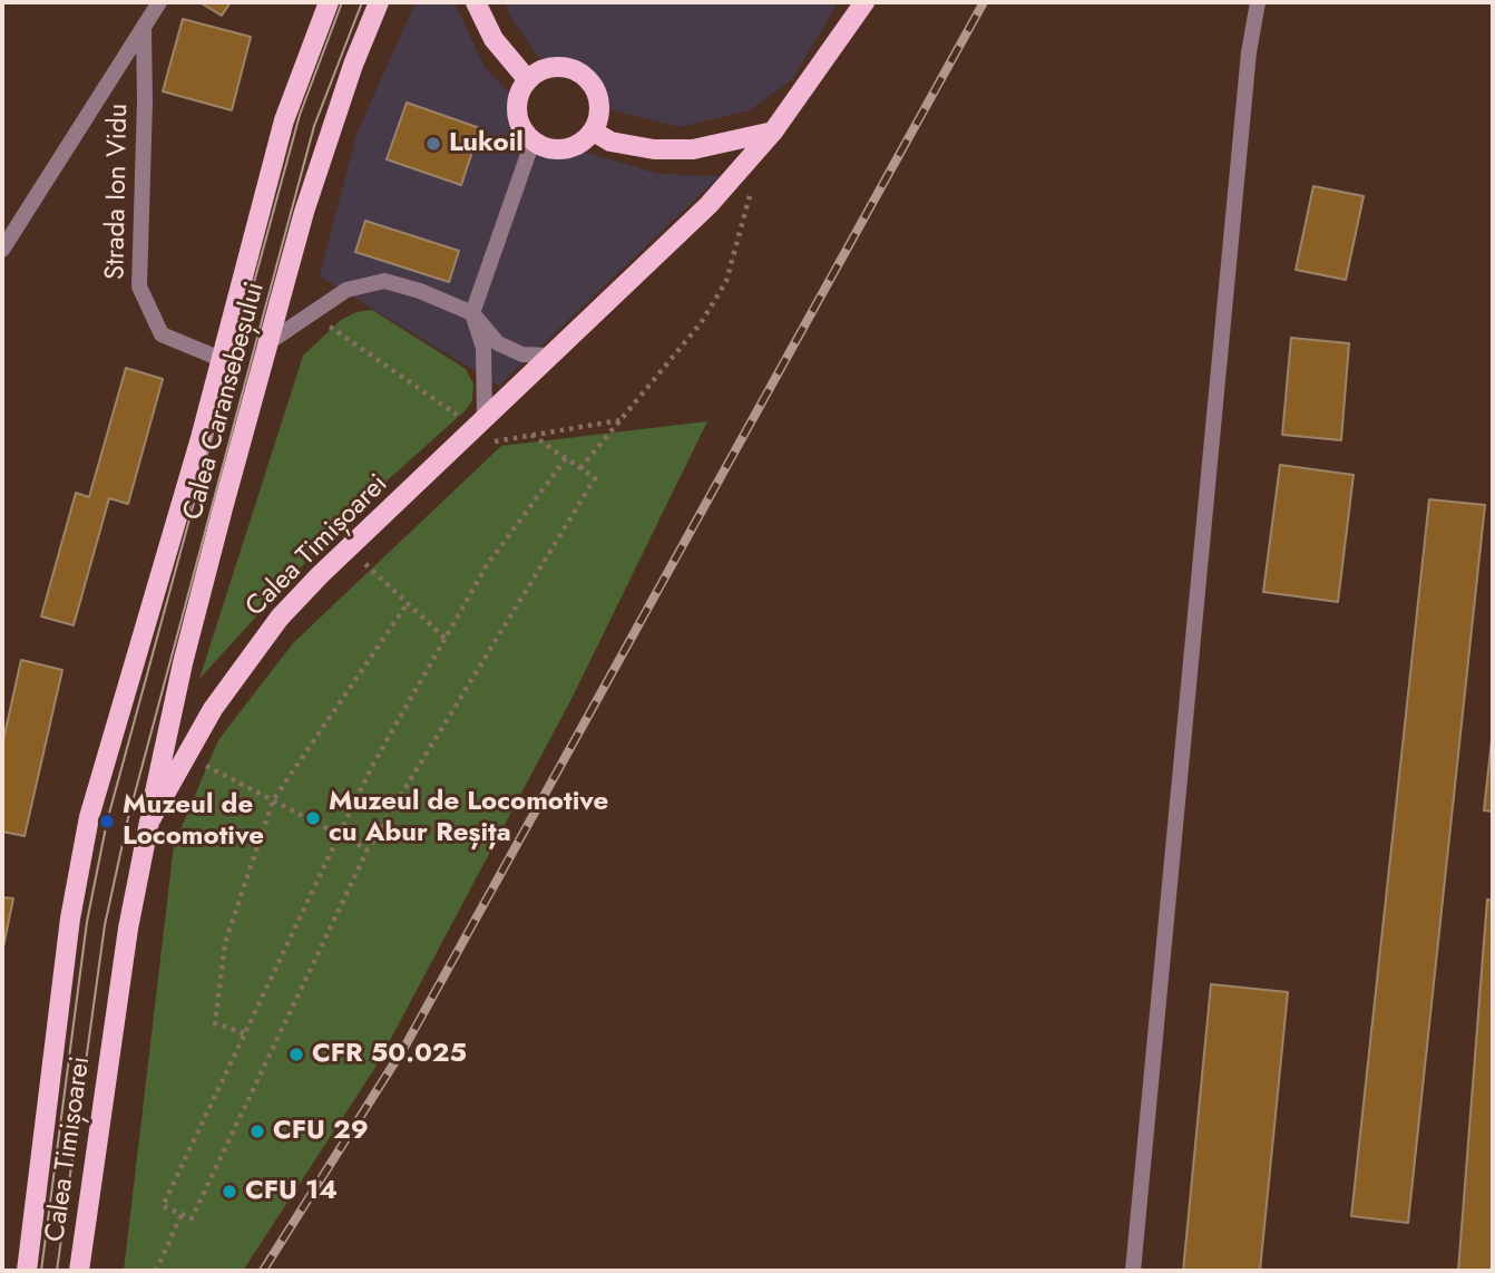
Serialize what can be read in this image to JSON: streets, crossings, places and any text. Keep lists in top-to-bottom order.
{
  "streets": {
    "main road": ["Calea Caransebeșului", "Calea Timișoarei"],
    "street": ["Strada Ion Vidu"]
  },
  "crossings": [
    ["Strada Ion Vidu", "Calea Timișoarei"],
    ["Calea Caransebeșului", "Calea Timișoarei"]
  ],
  "places": [
    "Lukoil",
    "Muzeul de Locomotive cu Abur Reșița",
    "Muzeul de Locomotive",
    "CFR 50.025",
    "CFU 29",
    "CFU 14"
  ]
}
